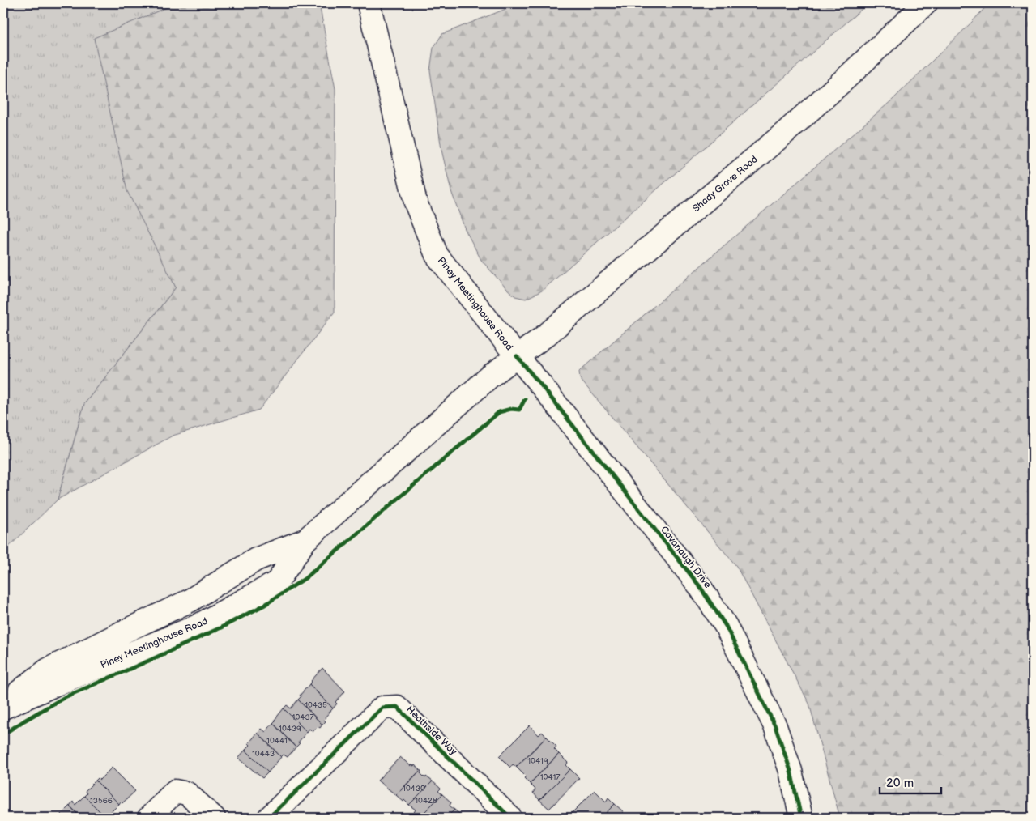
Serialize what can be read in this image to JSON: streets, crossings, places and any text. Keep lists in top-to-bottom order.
{
  "streets": {
    "main road": [
      "Shady Grove Road",
      "Piney Meetinghouse Road",
      "Cavanaugh Drive",
      "Heathside Way"
    ]
  },
  "crossings": [
    ["Shady Grove Road", "Piney Meetinghouse Road"],
    ["Shady Grove Road", "Cavanaugh Drive"],
    ["Piney Meetinghouse Road", "Cavanaugh Drive"]
  ],
  "house_numbers": [
    "10435",
    "10437",
    "10439",
    "10441",
    "10443",
    "10419",
    "10417",
    "10430",
    "13566",
    "10428"
  ],
  "scale_bar": "20 m"
}
